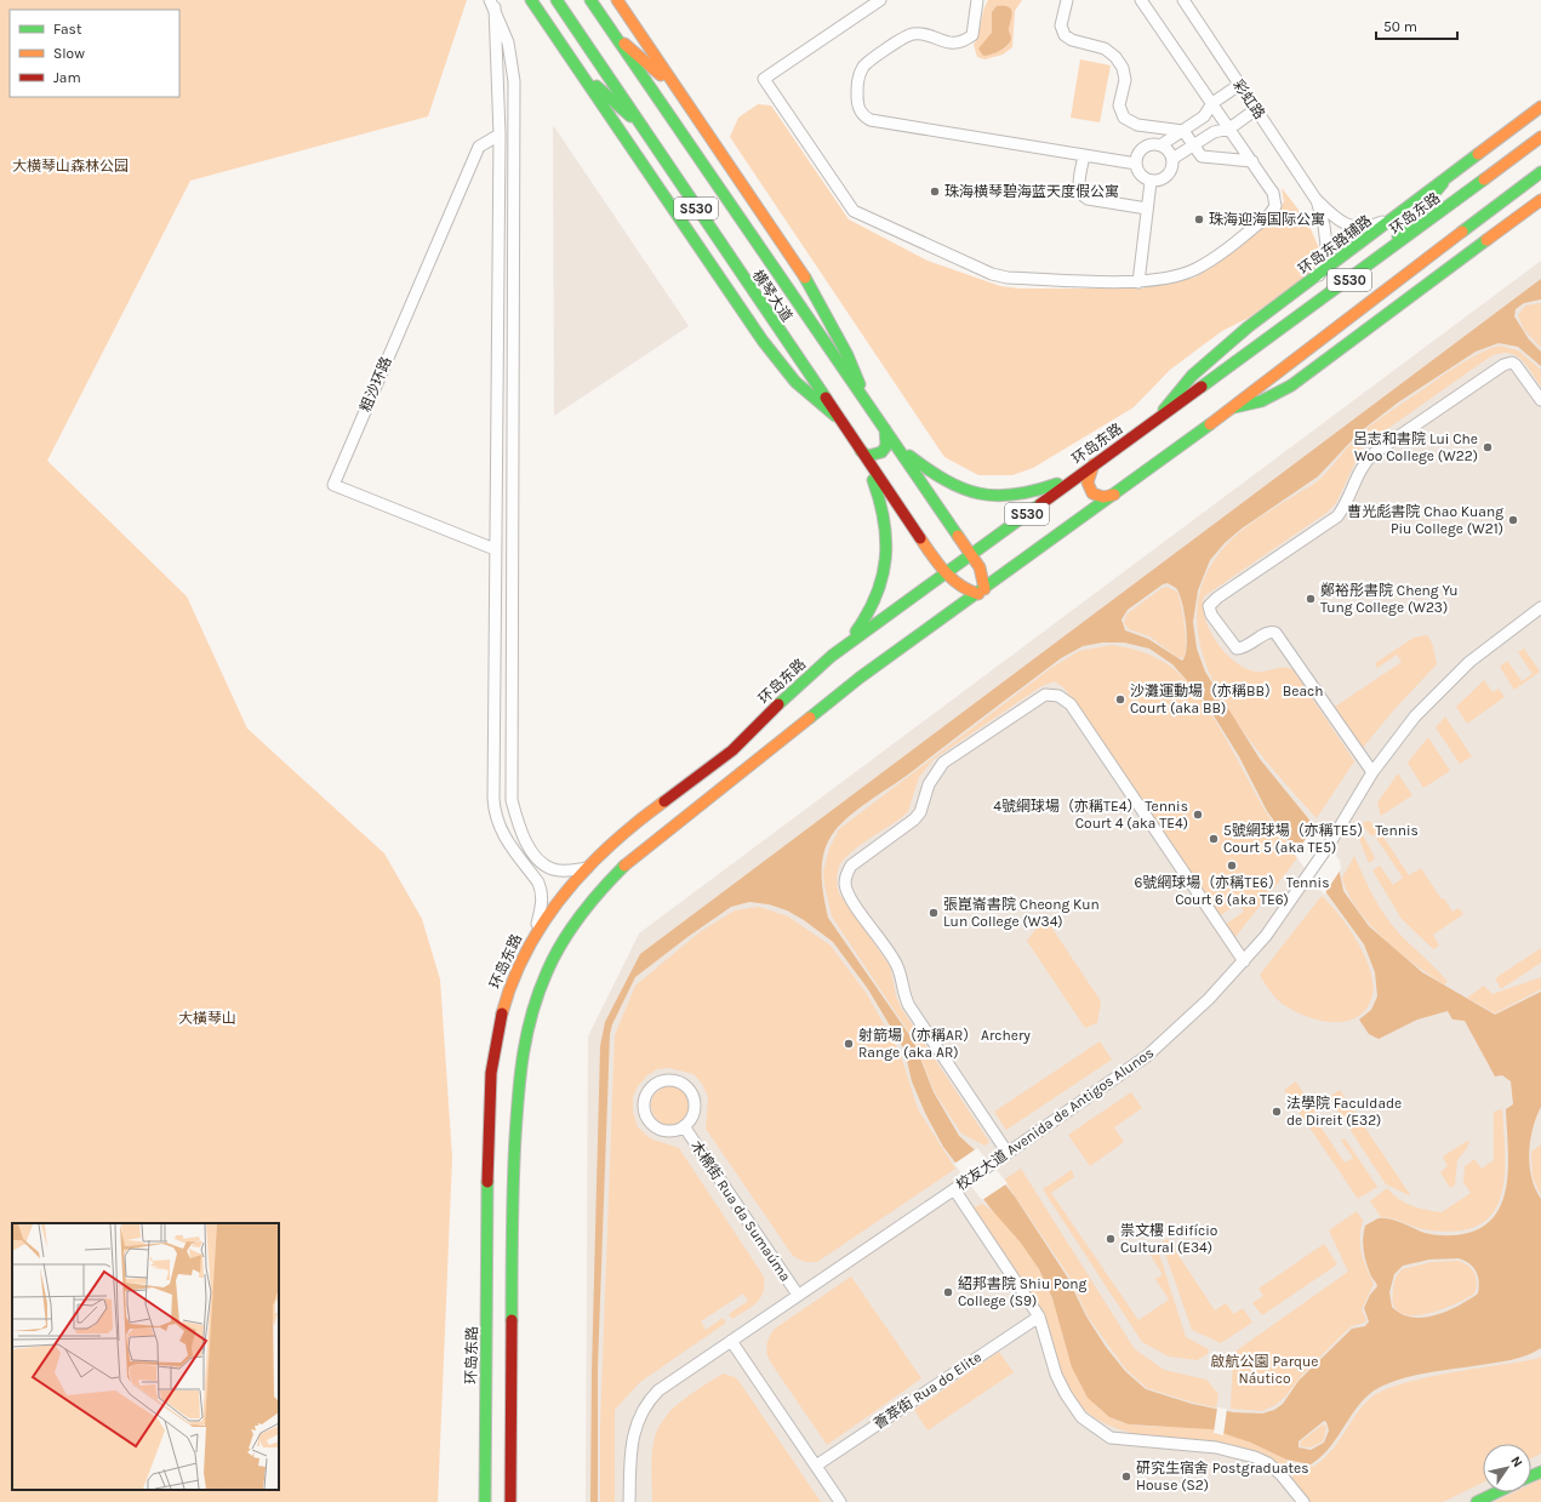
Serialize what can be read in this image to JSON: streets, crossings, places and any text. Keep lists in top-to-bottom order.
{
  "streets": {
    "main road": [
      "S530",
      "环岛东路",
      "环岛东路辅路",
      "横琴大道"
    ],
    "street": [
      "彩虹路",
      "粗沙环路",
      "校友大道 Avenida de Antigos Alunos",
      "木棉街 Rua da Sumaúma",
      "薈萃街 Rua do Elite"
    ]
  },
  "crossings": [
    ["S530", "横琴大道"],
    ["环岛东路", "环岛东路辅路"],
    ["环岛东路", "横琴大道"],
    ["校友大道 Avenida de Antigos Alunos", "木棉街 Rua da Sumaúma"]
  ],
  "parks": ["大横琴山森林公园", "大橫琴山", "啟航公園 Parque Náutico"],
  "places": [
    "珠海横琴碧海蓝天度假公寓",
    "珠海迎海国际公寓",
    "呂志和書院 Lui Che Woo College (W22)",
    "曹光彪書院 Chao Kuang Piu College (W21)",
    "鄭裕彤書院 Cheng Yu Tung College (W23)",
    "沙灘運動場（亦稱BB） Beach Court (aka BB)",
    "4號網球場（亦稱TE4） Tennis Court 4 (aka TE4)",
    "5號網球場（亦稱TE5） Tennis Court 5 (aka TE5)",
    "6號網球場（亦稱TE6） Tennis Court 6 (aka TE6)",
    "張崑崙書院 Cheong Kun Lun College (W34)",
    "射箭場（亦稱AR） Archery Range (aka AR)",
    "法學院 Faculdade de Direit (E32)",
    "祟文樓 Edifício Cultural (E34)",
    "紹邦書院 Shiu Pong College (S9)",
    "研究生宿舍 Postgraduates House (S2)"
  ],
  "legend": ["Fast", "Slow", "Jam"],
  "scale_bar": "50 m",
  "north": "top right"
}
